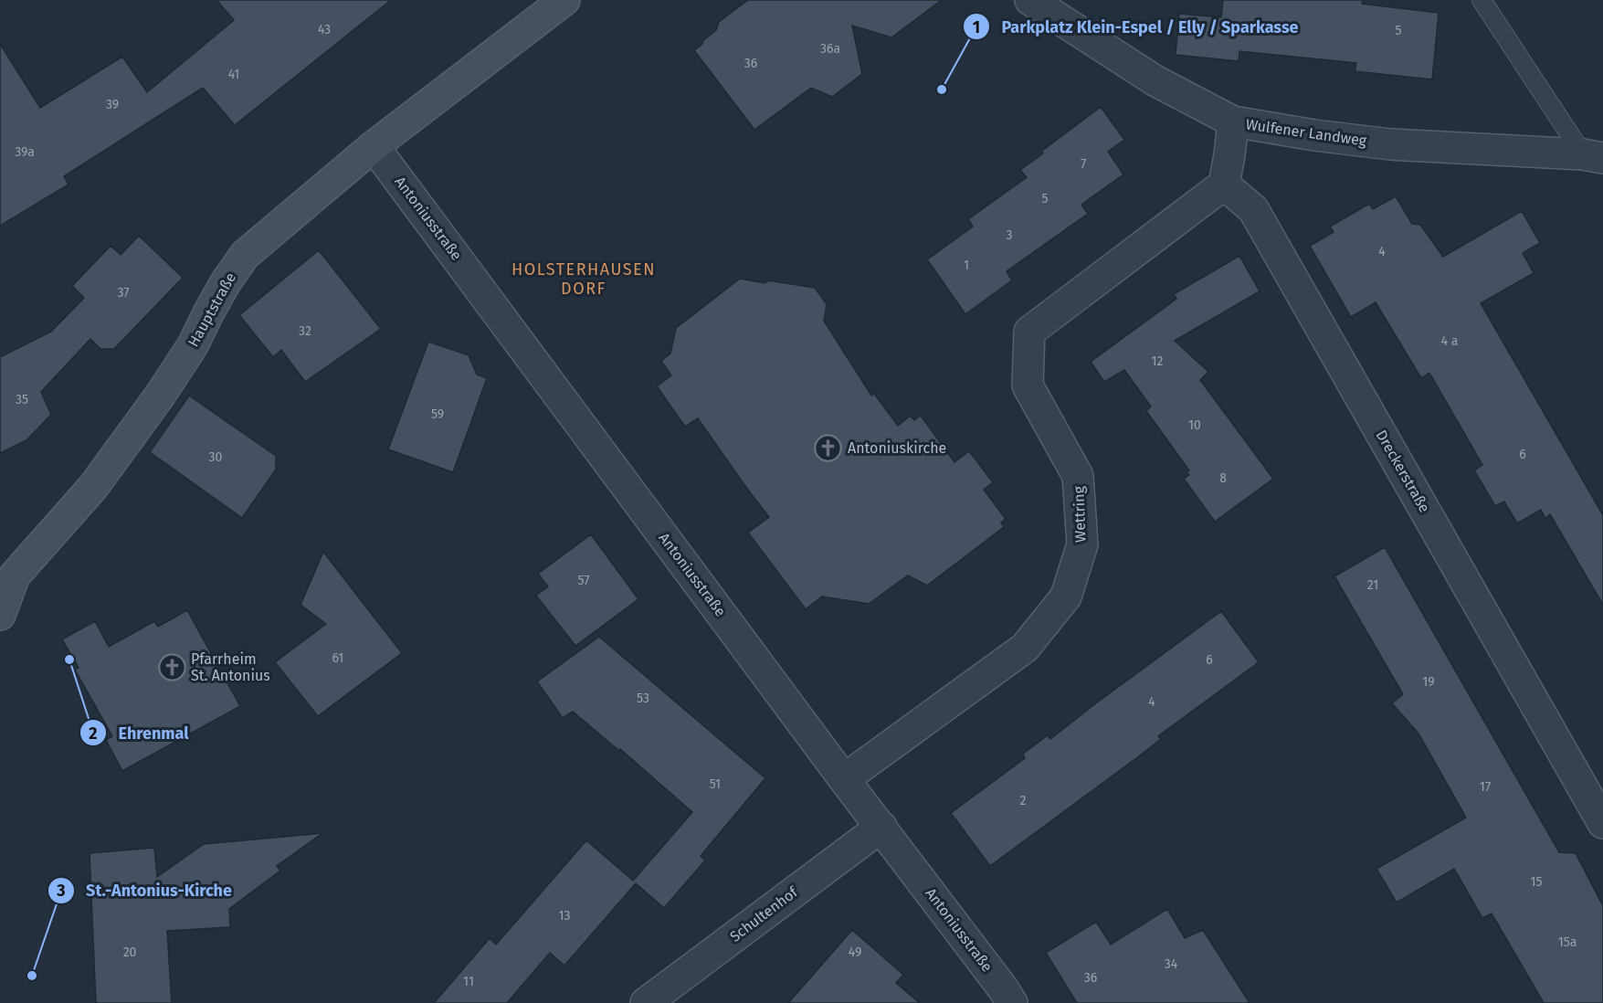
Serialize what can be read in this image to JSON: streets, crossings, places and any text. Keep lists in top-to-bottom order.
{
  "streets": {
    "main road": ["Hauptstraße"],
    "street": [
      "Wulfener Landweg",
      "Antoniusstraße",
      "Dreckerstraße",
      "Wettring",
      "Schultenhof"
    ]
  },
  "crossings": [
    ["Antoniusstraße", "Hauptstraße"],
    ["Antoniusstraße", "Wettring"],
    ["Antoniusstraße", "Schultenhof"],
    ["Dreckerstraße", "Wettring"]
  ],
  "districts": ["HOLSTERHAUSEN DORF"],
  "places": {
    "other": ["Parkplatz Klein-Espel / Elly / Sparkasse", "Ehrenmal", "St.-Antonius-Kirche"],
    "church": ["Antoniuskirche", "Pfarrheim St. Antonius"]
  },
  "house_numbers": [
    "43",
    "5",
    "36a",
    "36",
    "41",
    "39",
    "39a",
    "7",
    "5",
    "3",
    "4",
    "1",
    "37",
    "32",
    "4 a",
    "12",
    "35",
    "59",
    "10",
    "6",
    "30",
    "8",
    "57",
    "21",
    "61",
    "6",
    "19",
    "53",
    "4",
    "51",
    "17",
    "2",
    "15",
    "13",
    "15a",
    "20",
    "49",
    "34",
    "36",
    "11"
  ]
}
